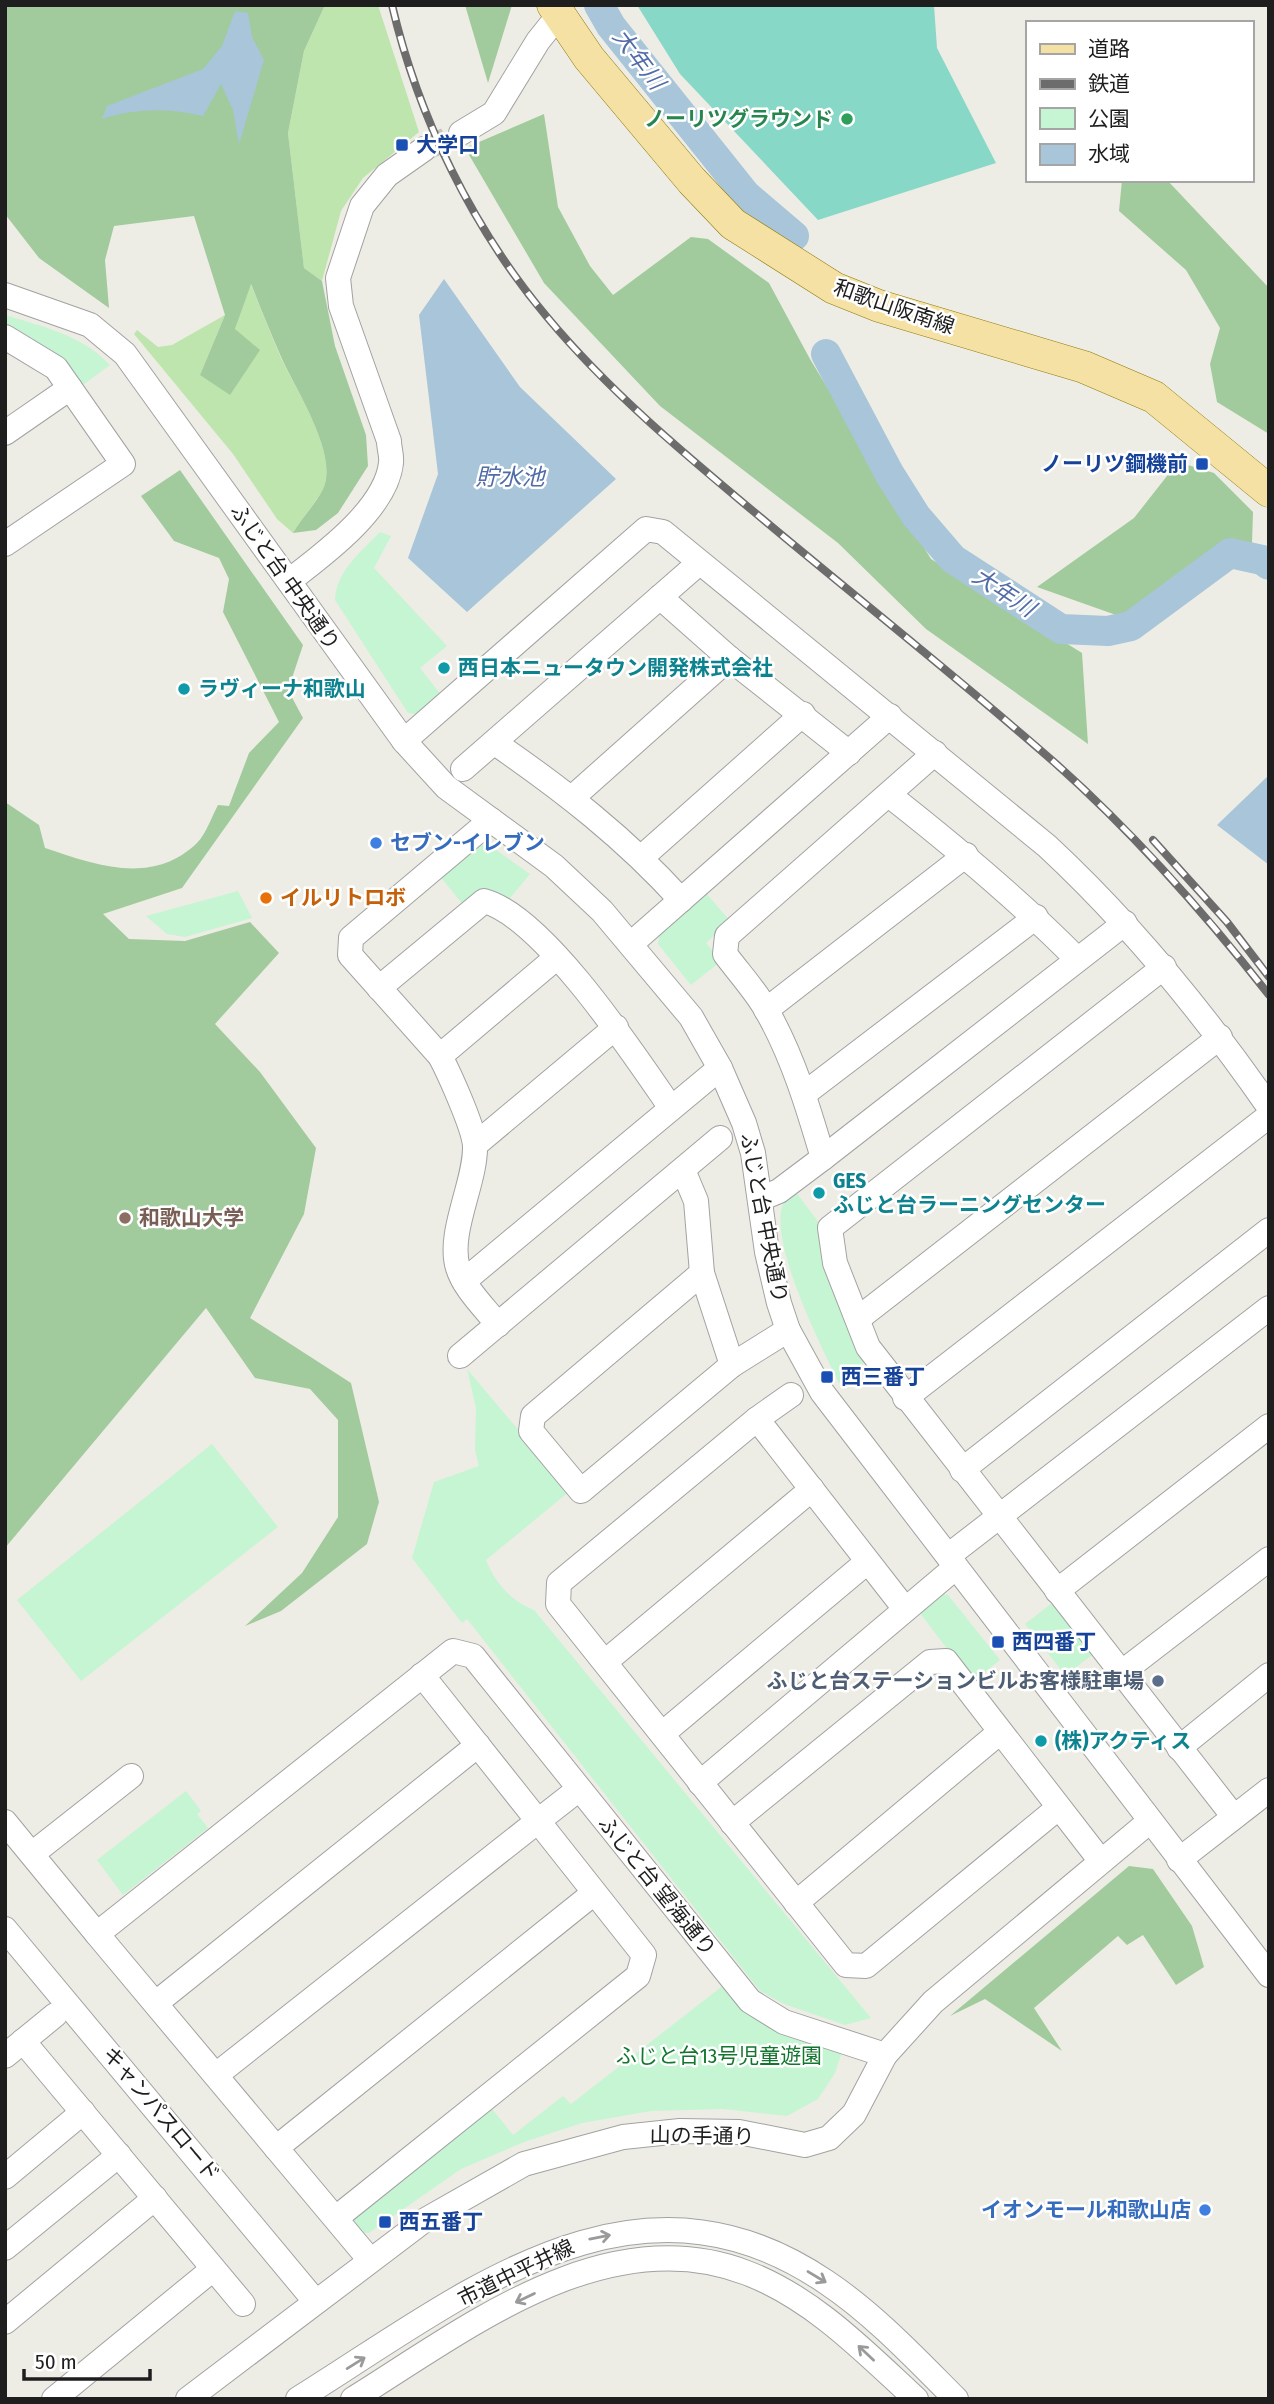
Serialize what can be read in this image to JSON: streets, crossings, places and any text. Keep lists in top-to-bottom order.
{
  "streets": {
    "main road": ["和歌山阪南線"],
    "street": [
      "ふじと台 中央通り",
      "ふじと台 望海通り",
      "キャンパスロード",
      "山の手通り",
      "市道中平井線"
    ]
  },
  "crossings": [
    ["ふじと台 中央通り", "山の手通り"],
    ["ふじと台 望海通り", "山の手通り"],
    ["キャンパスロード", "山の手通り"]
  ],
  "water": ["大年川", "貯水池"],
  "parks": ["ふじと台13号児童遊園"],
  "places": {
    "other": [
      "ノーリツグラウンド",
      "西日本ニュータウン開発株式会社",
      "ラヴィーナ和歌山",
      "セブン-イレブン",
      "イルリトロボ",
      "GES ふじと台ラーニングセンター",
      "和歌山大学",
      "ふじと台ステーションビルお客様駐車場",
      "(株)アクティス",
      "イオンモール和歌山店"
    ],
    "transit": [
      "大学口",
      "ノーリツ鋼機前",
      "西三番丁",
      "西四番丁",
      "西五番丁"
    ]
  },
  "legend": [
    "道路",
    "鉄道",
    "公園",
    "水域"
  ],
  "scale_bar": "50 m"
}
